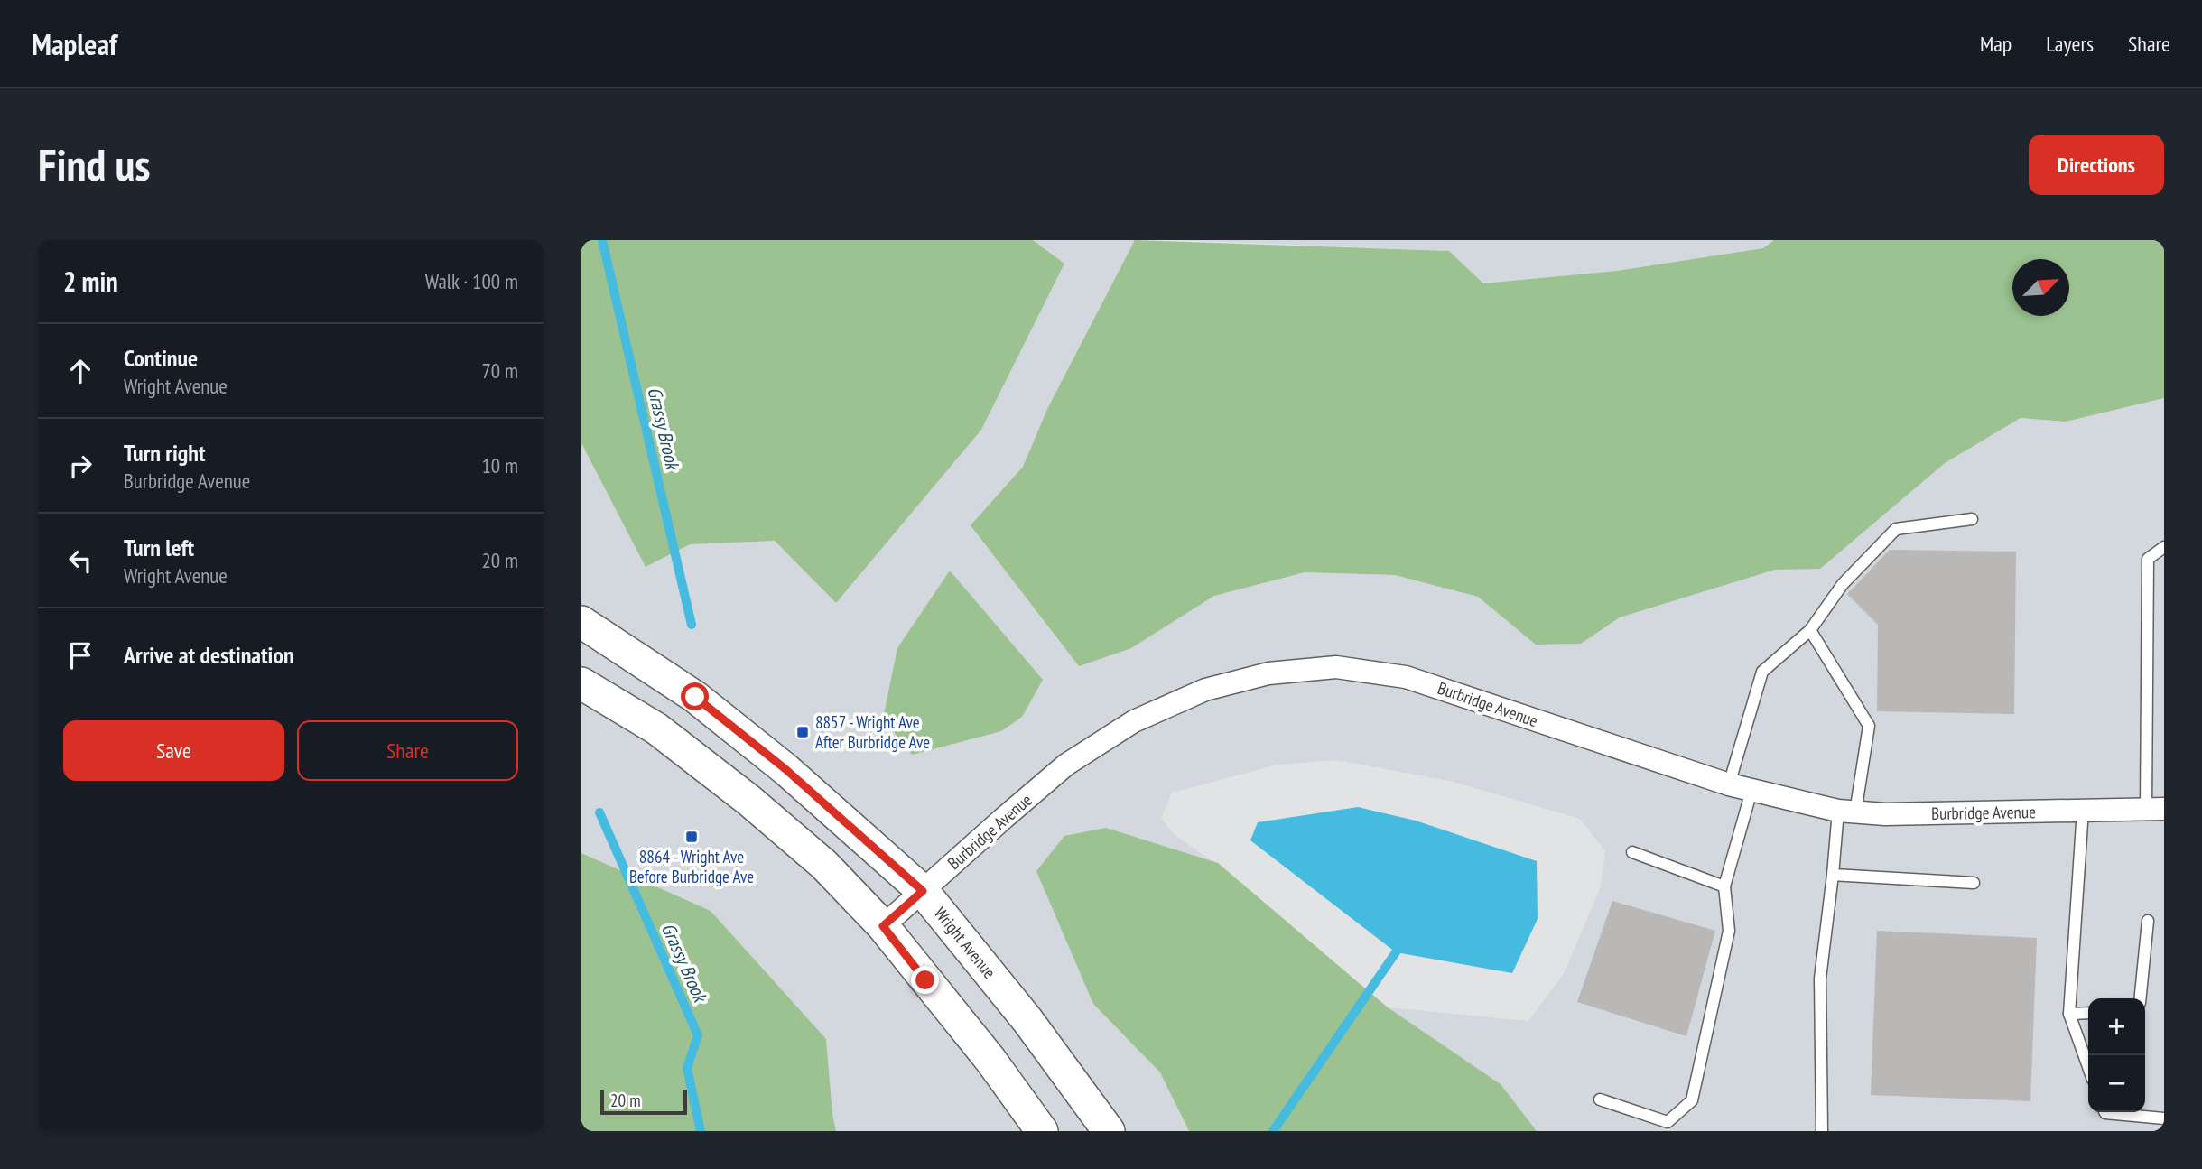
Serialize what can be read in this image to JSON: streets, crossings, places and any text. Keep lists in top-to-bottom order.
{
  "streets": {
    "main road": ["Wright Avenue"],
    "street": ["Burbridge Avenue"]
  },
  "crossings": [
    ["Burbridge Avenue", "Wright Avenue"]
  ],
  "water": ["Grassy Brook"],
  "places": {
    "transit": ["8857 - Wright Ave After Burbridge Ave", "8864 - Wright Ave Before Burbridge Ave"]
  },
  "scale_bar": "20 m",
  "north": "top right",
  "page": {
    "header": "Mapleaf",
    "nav": ["Map", "Layers", "Share"],
    "buttons": [
      "Directions",
      ["Save", "Share"]
    ],
    "title": "Find us",
    "heading": ["2 min", "Walk · 100 m"],
    "list": [
      ["Continue", "Wright Avenue", "70 m"],
      ["Turn right", "Burbridge Avenue", "10 m"],
      ["Turn left", "Wright Avenue", "20 m"],
      "Arrive at destination"
    ],
    "map_buttons": ["+", "−"],
    "scale": "20 m"
  }
}
